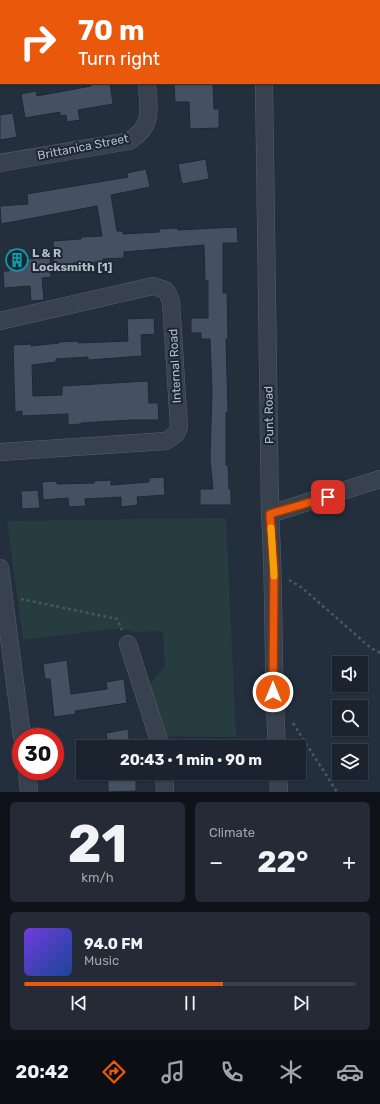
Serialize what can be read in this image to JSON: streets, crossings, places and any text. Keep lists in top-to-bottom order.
{
  "streets": {
    "street": ["Brittanica Street", "Internal Road", "Punt Road"]
  },
  "places": {
    "building": ["L & R Locksmith [1]"]
  },
  "page": {
    "turn": ["70 m", "Turn right"],
    "limit": "30",
    "trip": "20:43 · 1 min · 90 m",
    "tile": [
      ["21", "km/h"],
      "Climate"
    ],
    "heat": ["−", "22°", "+"],
    "song": ["94.0 FM", "Music"],
    "tabs": "20:42"
  }
}
